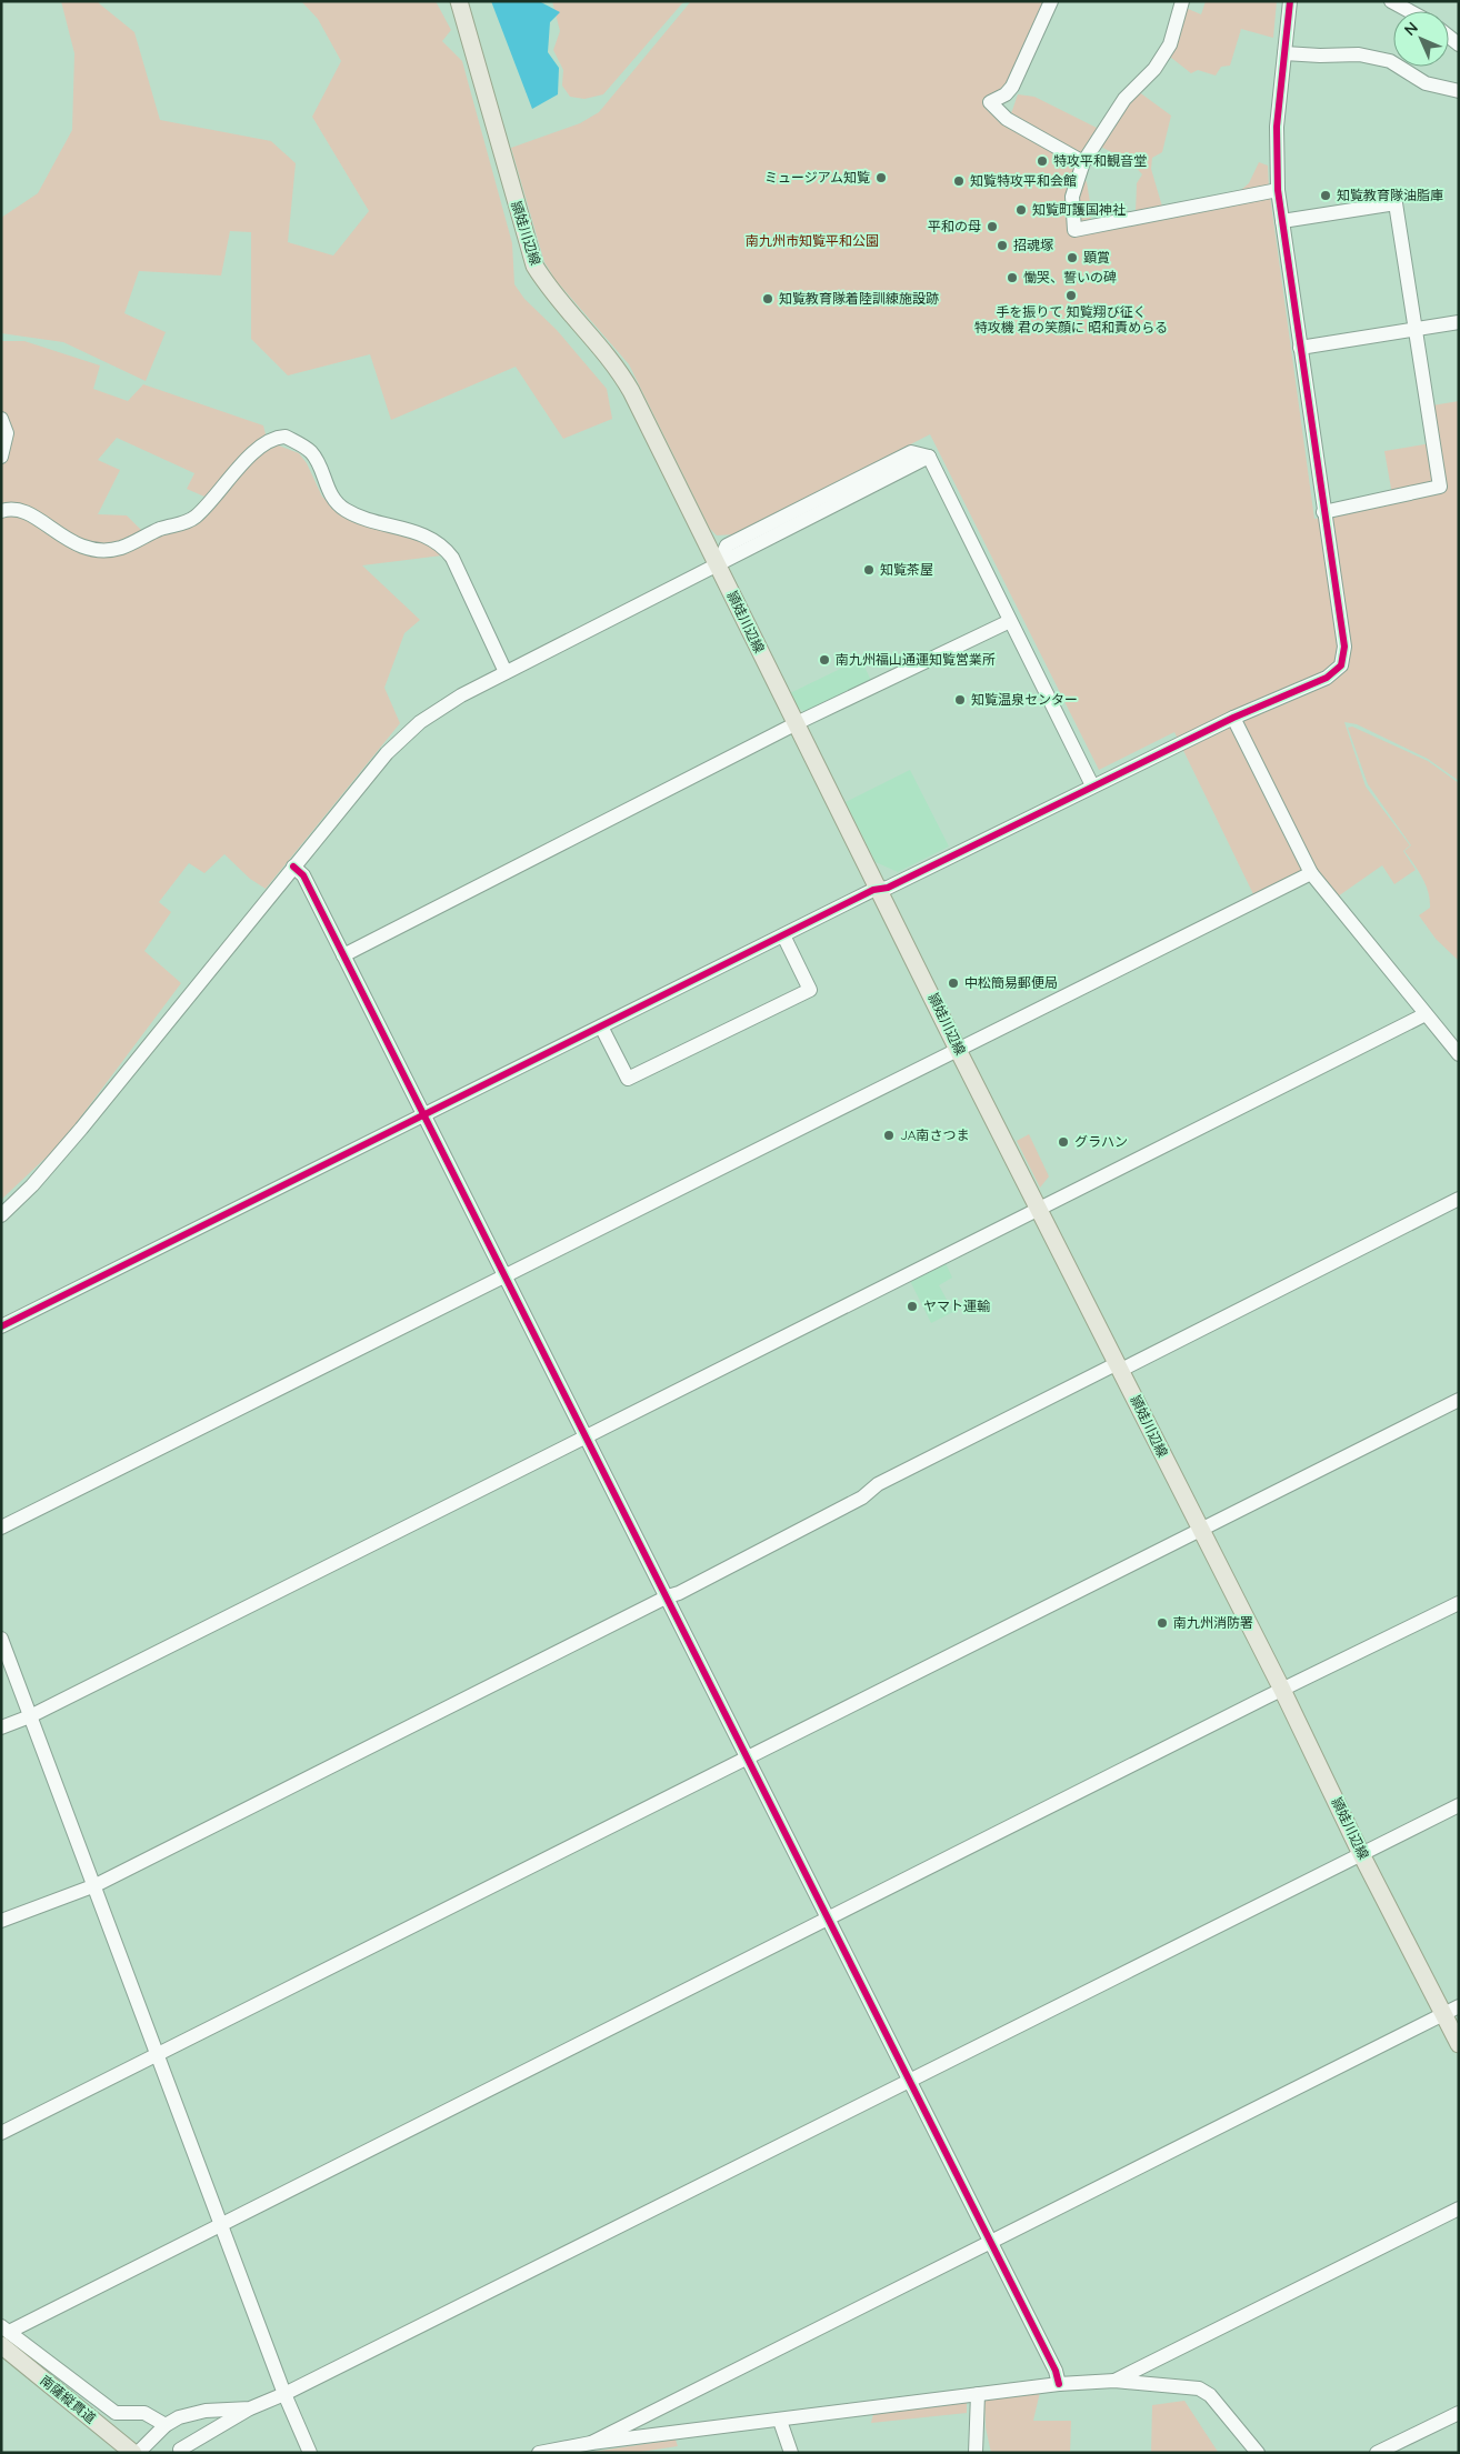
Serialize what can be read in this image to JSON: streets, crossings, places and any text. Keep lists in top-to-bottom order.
{
  "streets": {
    "main road": ["頴娃川辺線", "南薩縦貫道"]
  },
  "parks": ["南九州市知覧平和公園"],
  "places": [
    "特攻平和観音堂",
    "ミュージアム知覧",
    "知覧特攻平和会館",
    "知覧教育隊油脂庫",
    "知覧町護国神社",
    "平和の母",
    "招魂塚",
    "顕賞",
    "慟哭、誓いの碑",
    "手を振りて 知覧翔び征く 特攻機 君の笑顔に 昭和責めらる",
    "知覧教育隊着陸訓練施設跡",
    "知覧茶屋",
    "南九州福山通運知覧営業所",
    "知覧温泉センター",
    "中松簡易郵便局",
    "JA南さつま",
    "グラハン",
    "ヤマト運輸",
    "南九州消防署"
  ],
  "north": "top left"
}
